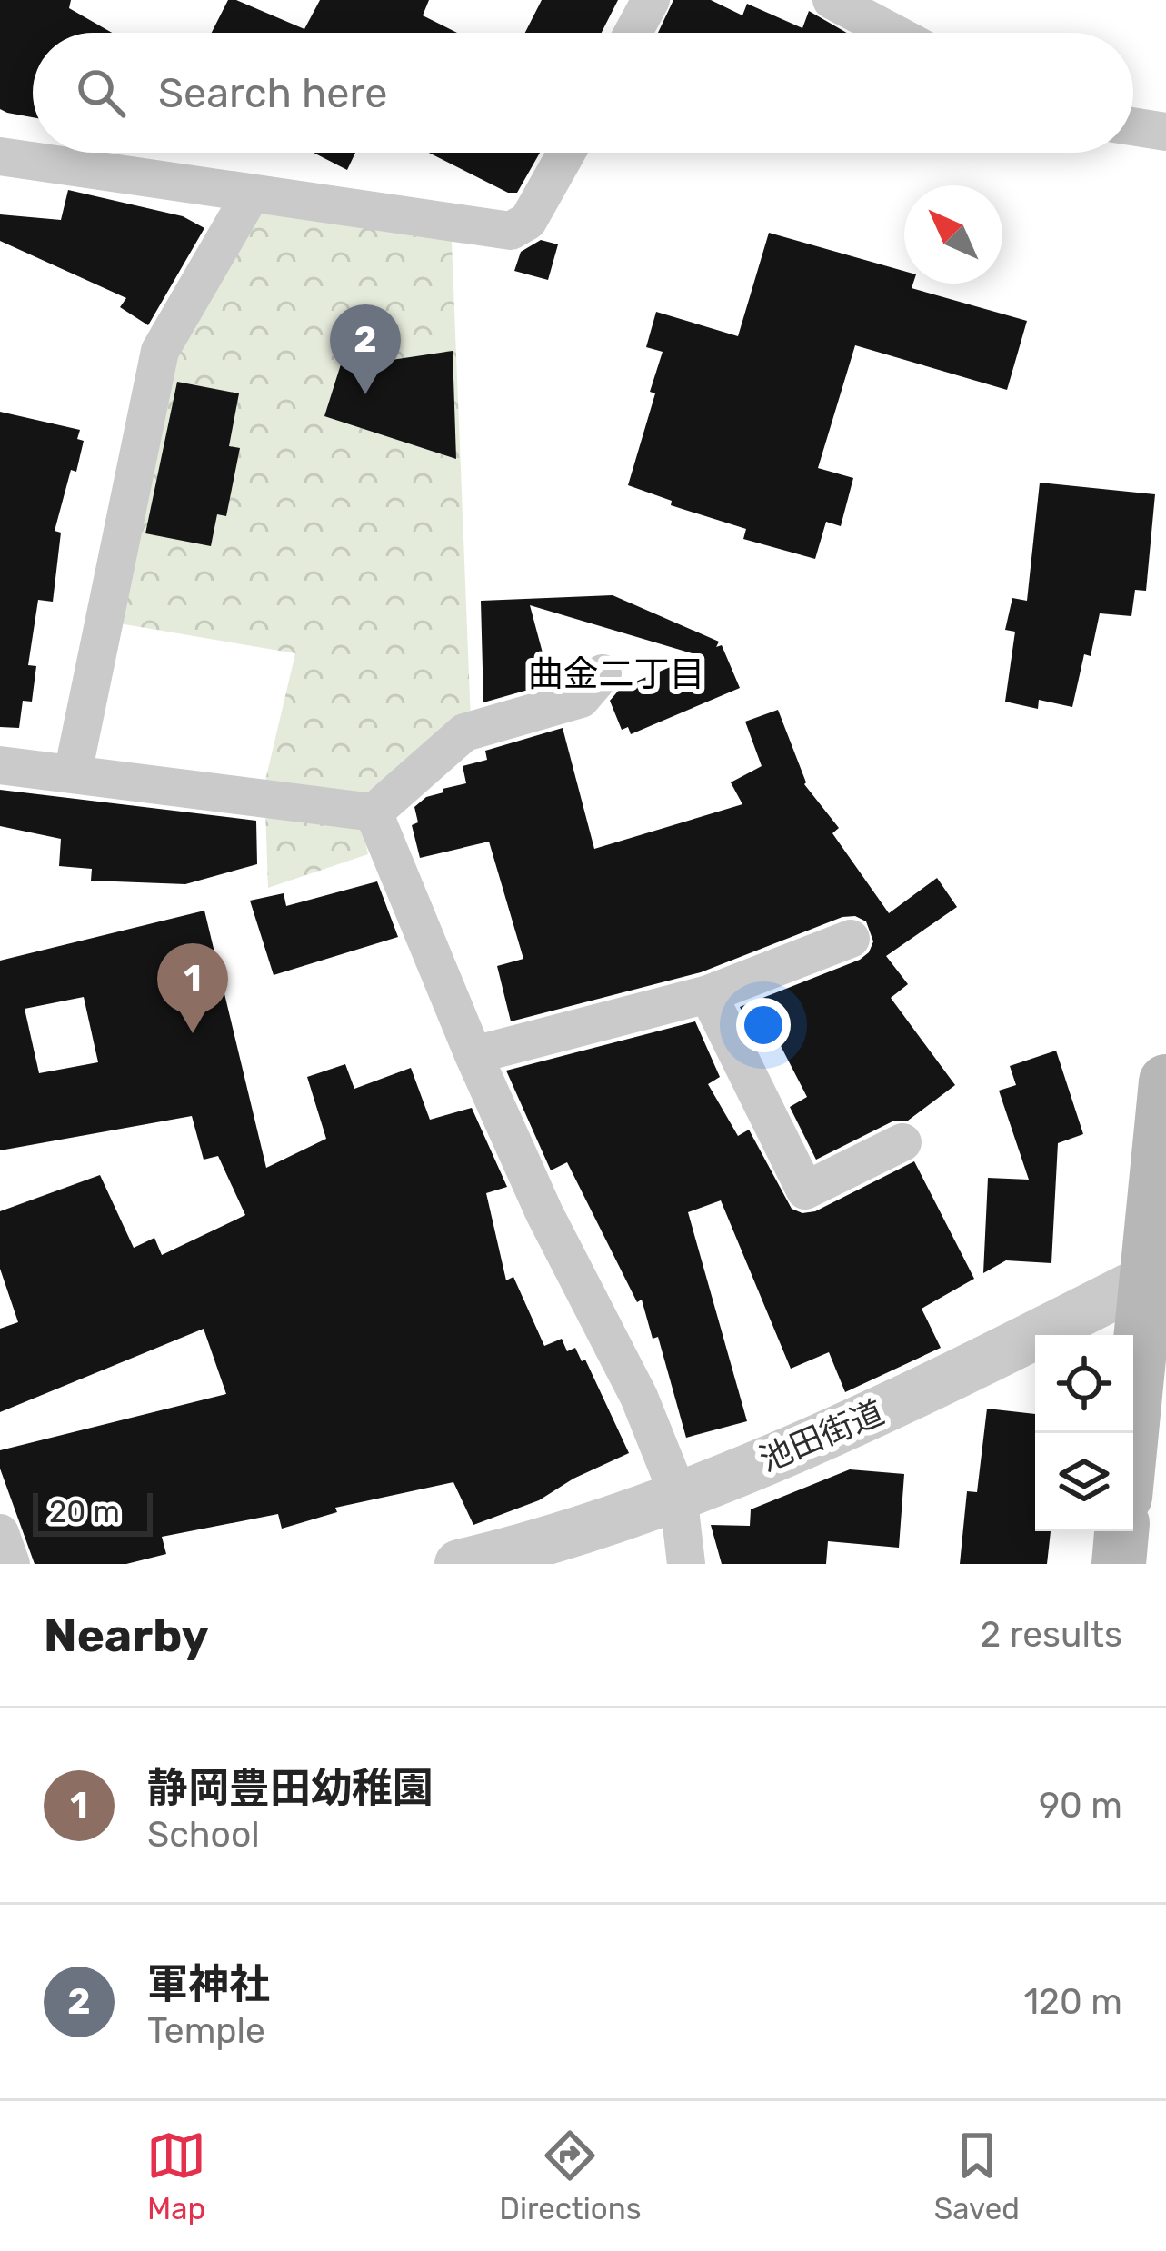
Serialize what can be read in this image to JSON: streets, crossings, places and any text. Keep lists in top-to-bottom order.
{
  "streets": {
    "street": ["池田街道"]
  },
  "districts": ["曲金二丁目"],
  "scale_bar": "20 m",
  "north": "top left",
  "page": {
    "search": "Search here",
    "pins": ["2", "1"],
    "scale": "20 m",
    "heading": ["Nearby", "2 results"],
    "list": [
      {
        "mark": "1",
        "name": "静岡豊田幼稚園",
        "note": "School",
        "value": "90 m"
      },
      {
        "mark": "2",
        "name": "軍神社",
        "note": "Temple",
        "value": "120 m"
      }
    ],
    "nav": ["Map", "Directions", "Saved"]
  }
}
